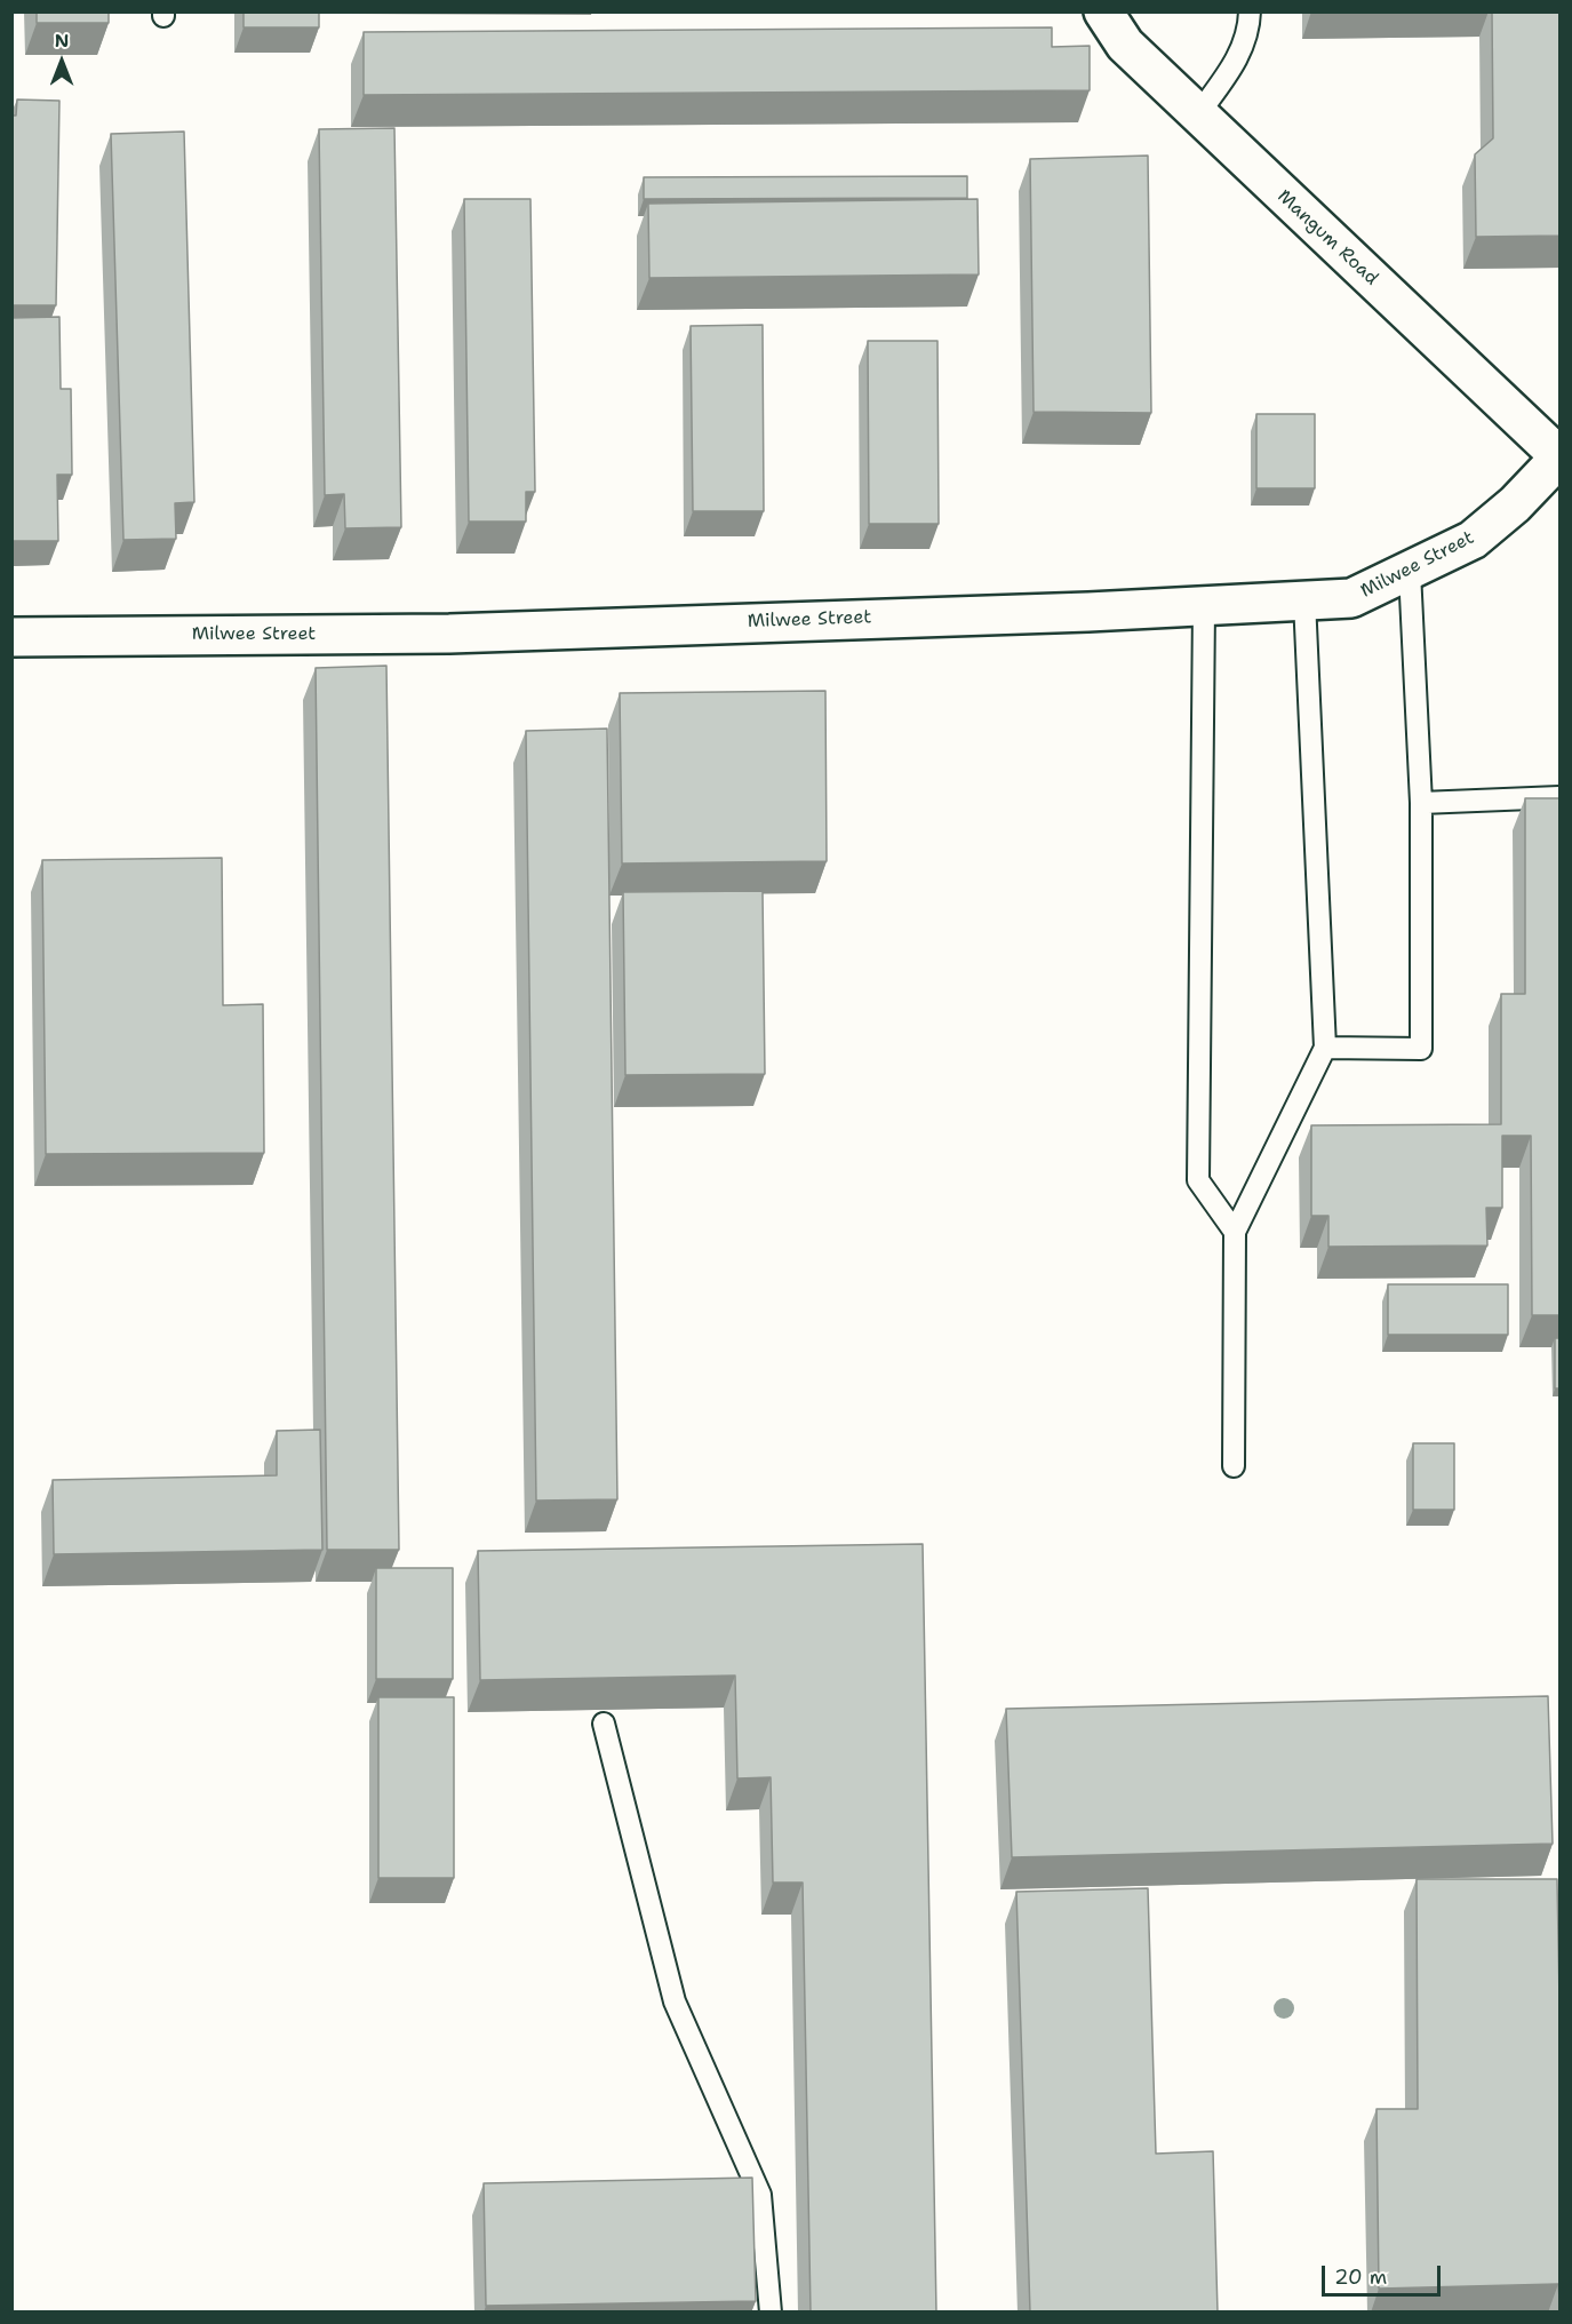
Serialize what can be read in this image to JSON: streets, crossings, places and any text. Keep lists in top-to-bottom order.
{
  "streets": {
    "street": ["Mangum Road", "Milwee Street"]
  },
  "crossings": [
    ["Mangum Road", "Milwee Street"]
  ],
  "scale_bar": "20 m",
  "north": "top"
}
